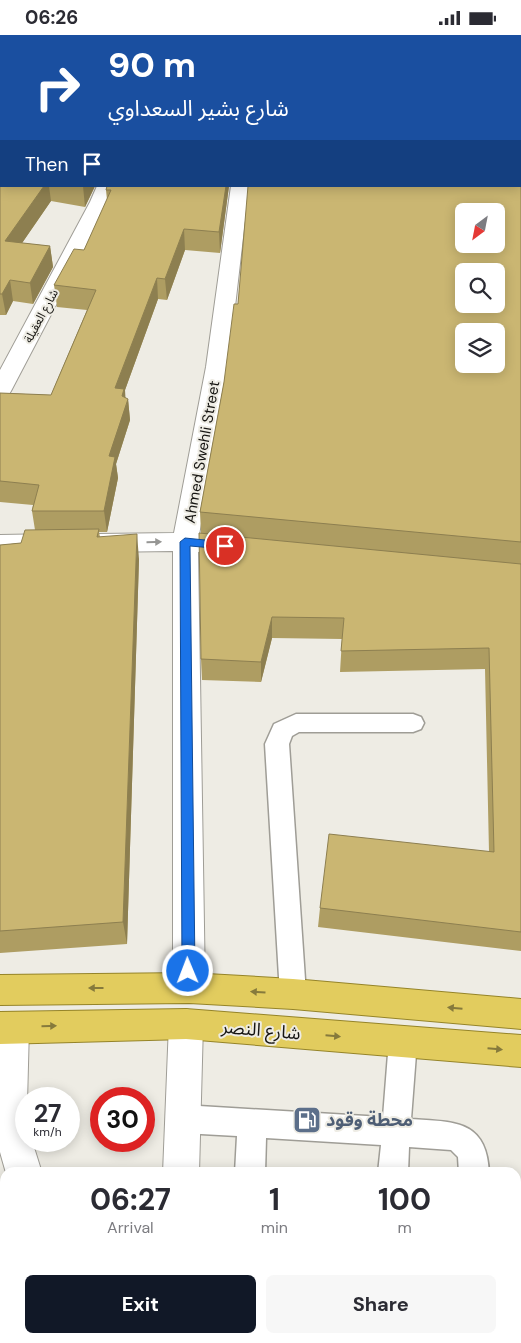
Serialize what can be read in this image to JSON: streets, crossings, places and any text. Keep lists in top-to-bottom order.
{
  "streets": {
    "highway": ["شارع النصر"],
    "street": ["شارع العقيلة", "Ahmed Swehli Street"]
  },
  "places": {
    "fuel station": ["محطة وقود"]
  },
  "north": "bottom left",
  "page": {
    "status": "06:26",
    "turn": ["90 m", "شارع بشير السعداوي"],
    "then": "Then",
    "speed": "27 km/h",
    "limit": "30",
    "eta": [
      "06:27",
      "Arrival",
      "1",
      "min",
      "100",
      "m"
    ],
    "buttons": ["Exit", "Share"]
  }
}
